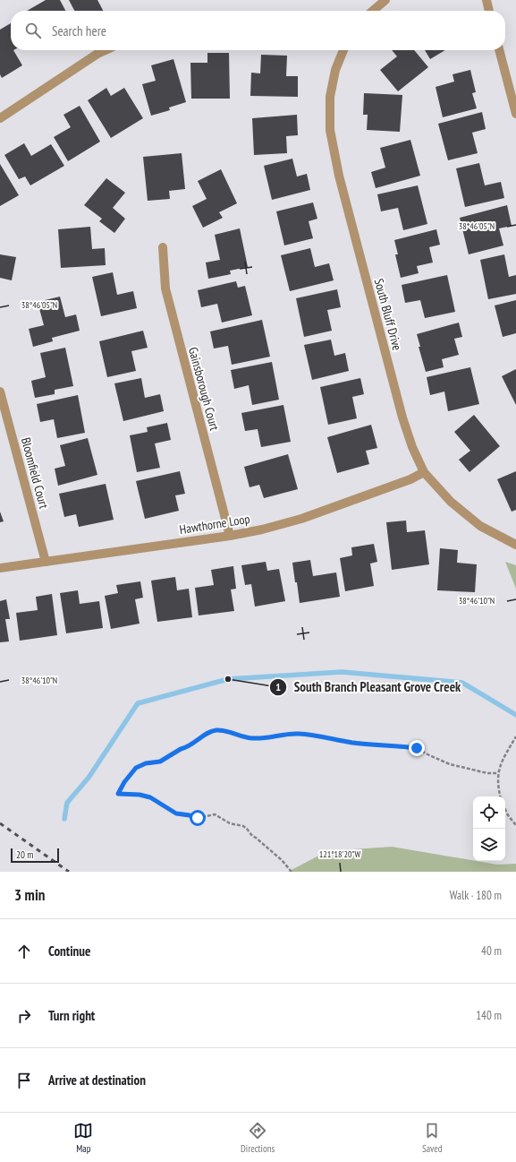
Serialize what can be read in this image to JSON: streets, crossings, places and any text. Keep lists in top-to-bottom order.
{
  "streets": {
    "street": [
      "South Bluff Drive",
      "Gainsborough Court",
      "Bloomfield Court",
      "Hawthorne Loop"
    ]
  },
  "crossings": [
    ["South Bluff Drive", "Hawthorne Loop"],
    ["Gainsborough Court", "Hawthorne Loop"],
    ["Bloomfield Court", "Hawthorne Loop"]
  ],
  "places": ["South Branch Pleasant Grove Creek"],
  "scale_bar": "20 m",
  "page": {
    "search": "Search here",
    "scale": "20 m",
    "heading": ["3 min", "Walk · 180 m"],
    "list": [
      ["Continue", "40 m"],
      ["Turn right", "140 m"],
      "Arrive at destination"
    ],
    "nav": ["Map", "Directions", "Saved"]
  },
  "coordinates": ["38°46'05\"N", "38°46'10\"N", "121°18'20\"W"]
}
